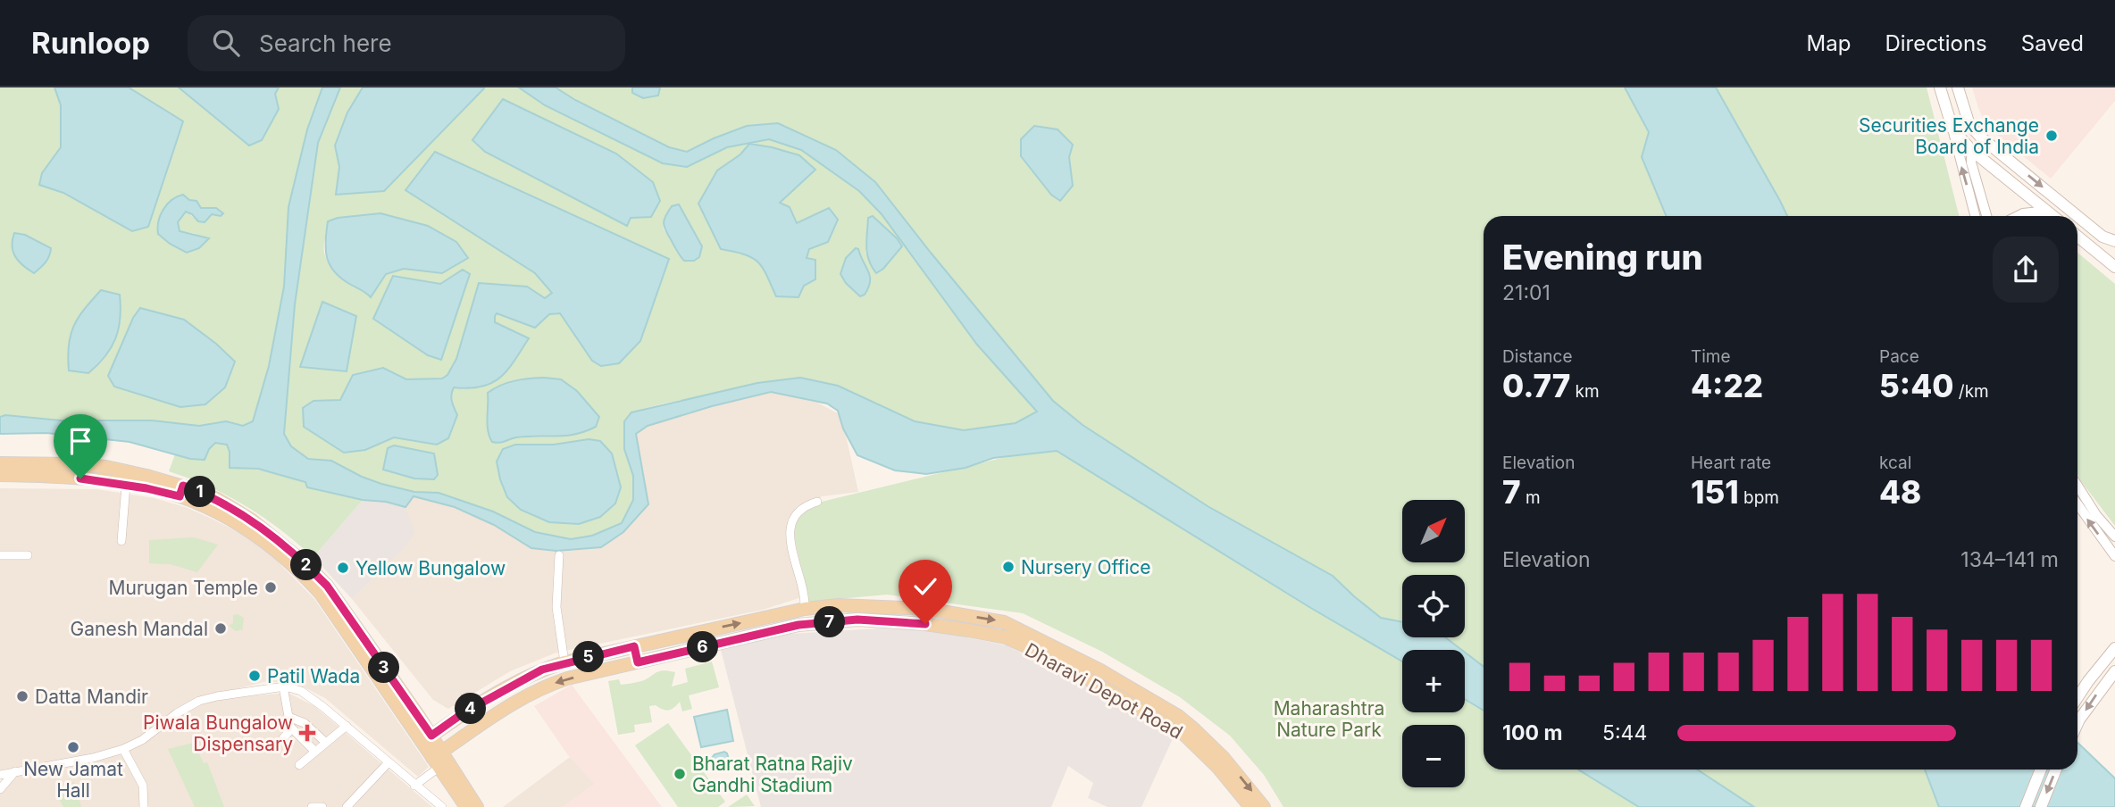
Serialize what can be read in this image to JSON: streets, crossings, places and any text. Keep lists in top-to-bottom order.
{
  "streets": {
    "main road": ["Dharavi Depot Road"]
  },
  "parks": ["Maharashtra Nature Park"],
  "places": {
    "other": [
      "Securities Exchange Board of India",
      "Nursery Office",
      "Yellow Bungalow",
      "Murugan Temple",
      "Ganesh Mandal",
      "Patil Wada",
      "Datta Mandir",
      "New Jamat Hall",
      "Bharat Ratna Rajiv Gandhi Stadium"
    ],
    "health": ["Piwala Bungalow Dispensary"]
  },
  "north": "top right",
  "page": {
    "header": "Runloop",
    "search": "Search here",
    "nav": ["Map", "Directions", "Saved"],
    "heading": ["Evening run", "21:01"],
    "stats": [
      ["Distance", "0.77 km"],
      ["Time", "4:22"],
      ["Pace", "5:40 /km"],
      ["Elevation", "7 m"],
      ["Heart rate", "151 bpm"],
      ["kcal", "48"]
    ],
    "pins": [
      "1",
      "2",
      "7",
      "6",
      "5",
      "3",
      "4"
    ],
    "map_buttons": ["+", "−"],
    "chart": ["Elevation", "134–141 m"],
    "list": [
      {
        "name": "100 m",
        "note": "5:44"
      }
    ]
  }
}
